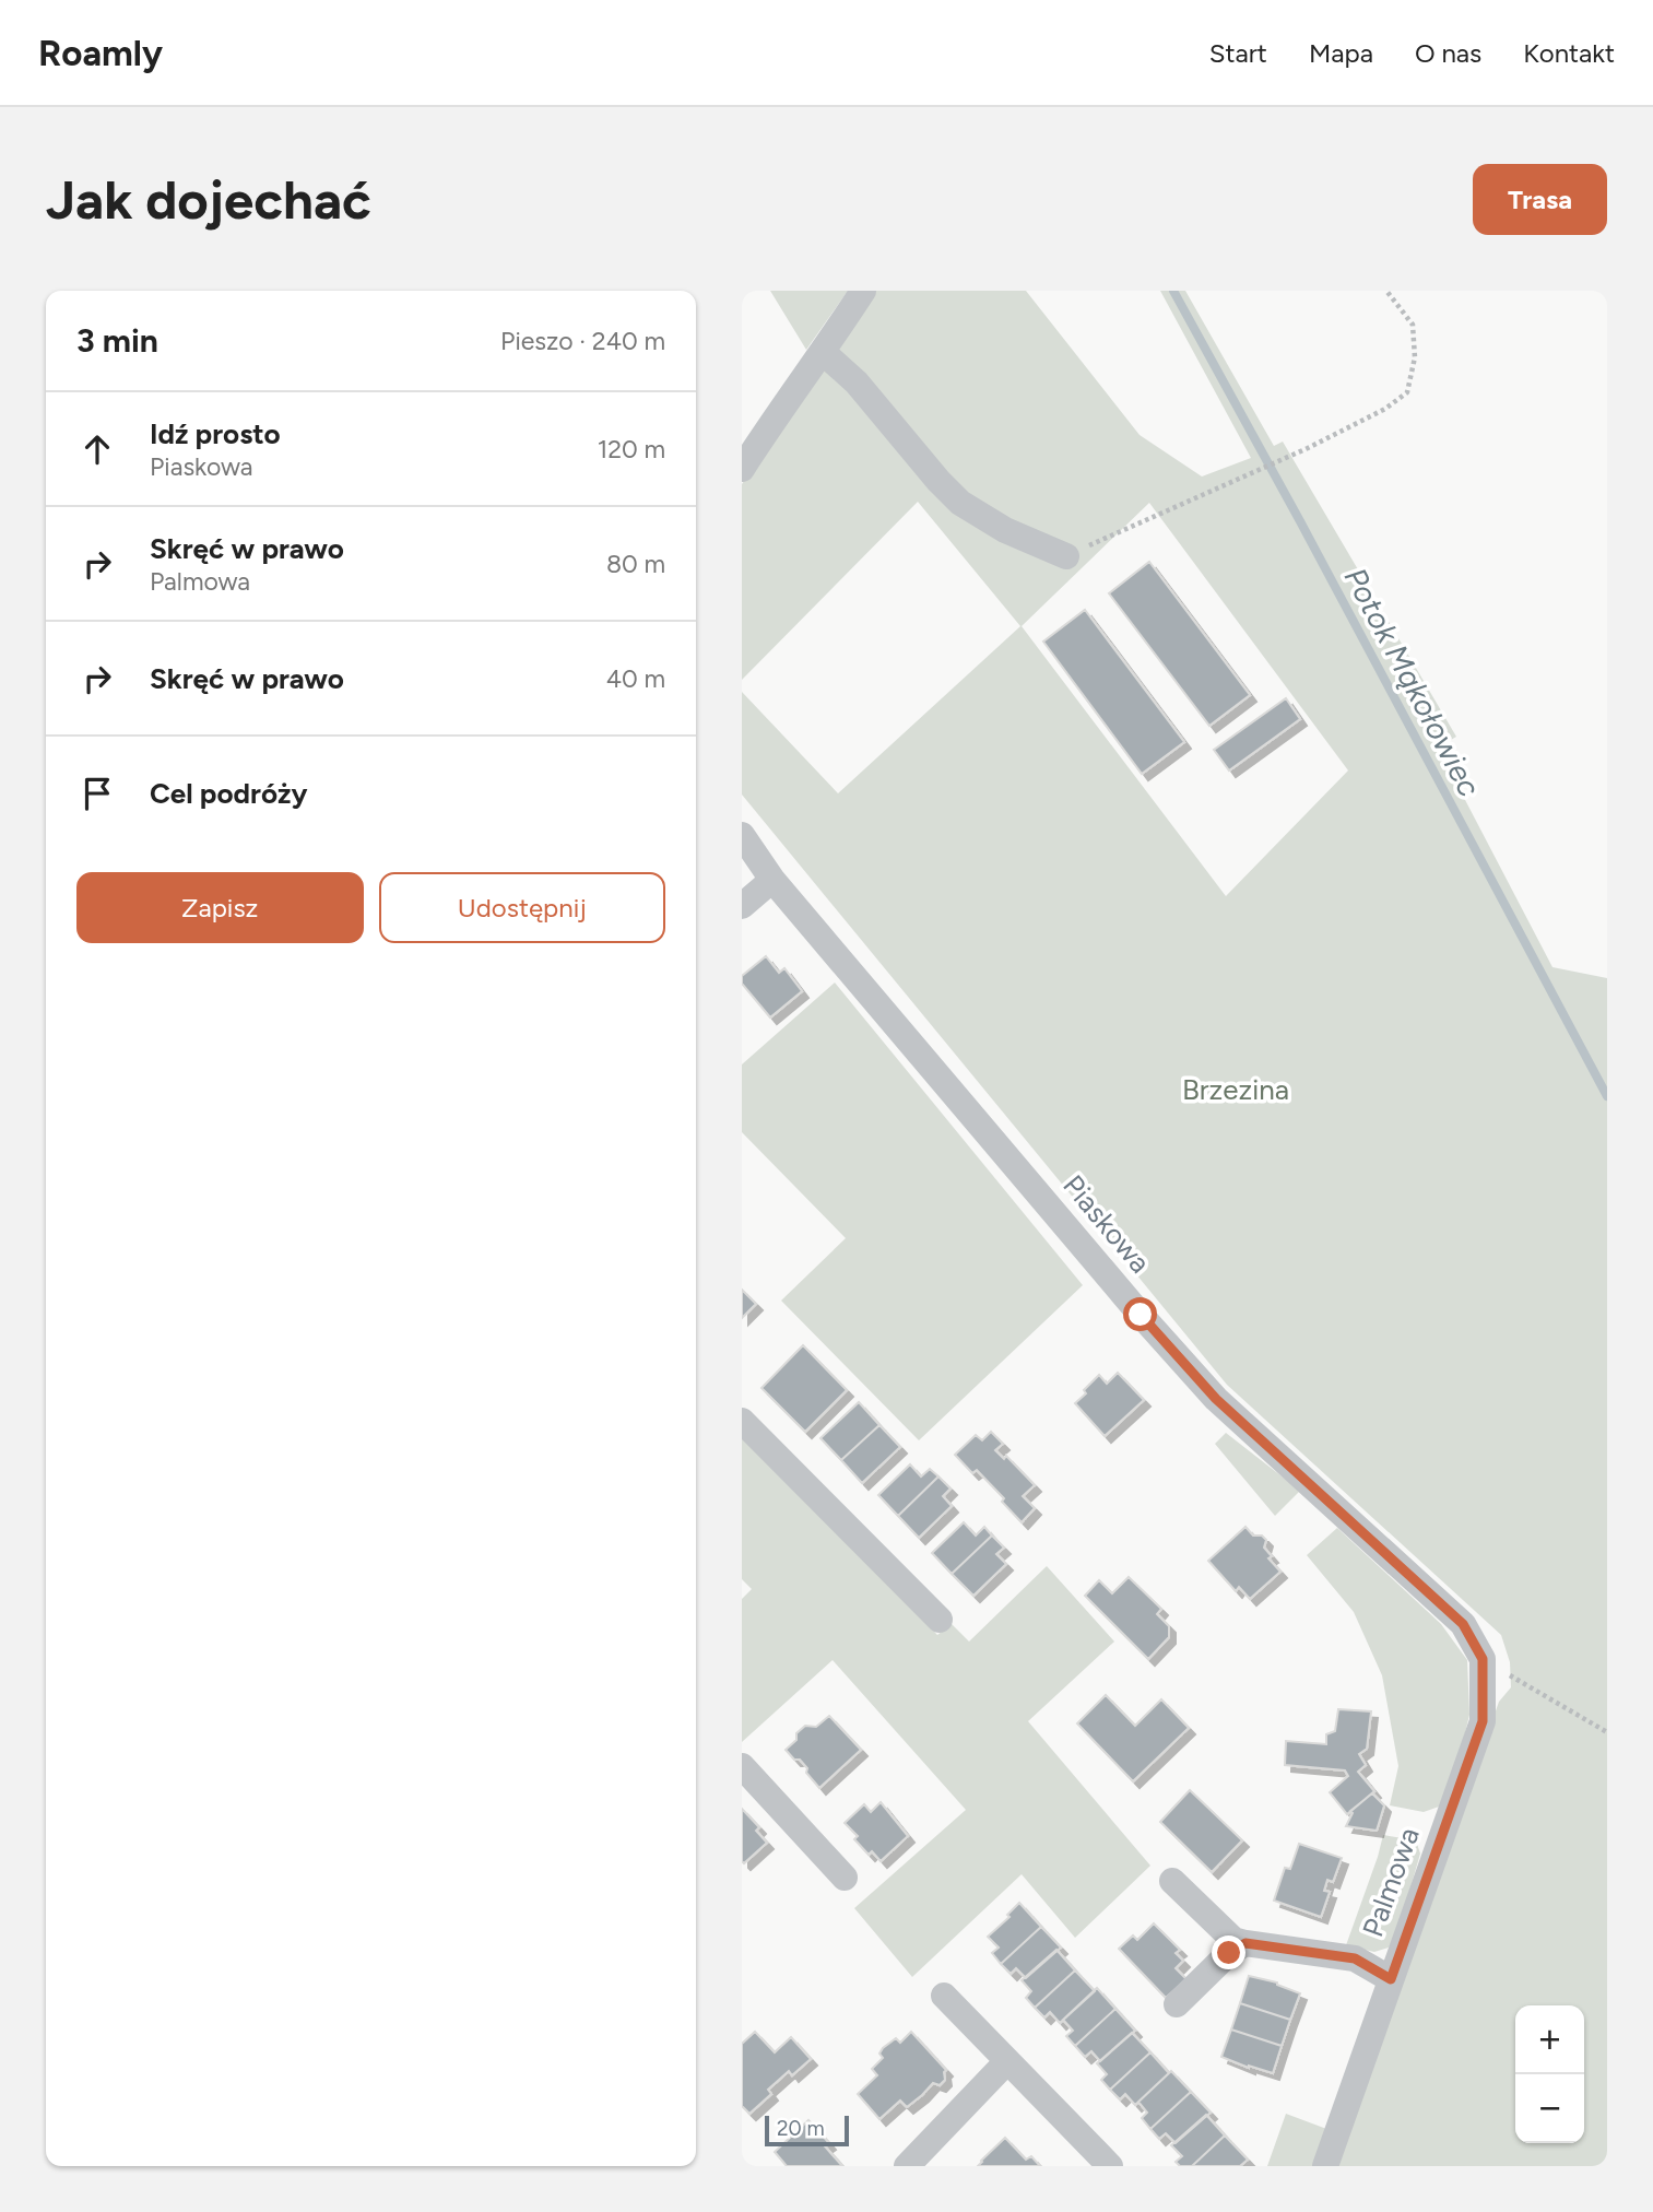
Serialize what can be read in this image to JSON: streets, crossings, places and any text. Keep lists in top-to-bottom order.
{
  "streets": {
    "street": ["Piaskowa", "Palmowa"]
  },
  "crossings": [
    ["Piaskowa", "Palmowa"]
  ],
  "water": ["Potok Mąkołowiec"],
  "parks": ["Brzezina"],
  "scale_bar": "20 m",
  "page": {
    "header": "Roamly",
    "nav": [
      "Start",
      "Mapa",
      "O nas",
      "Kontakt"
    ],
    "buttons": [
      "Trasa",
      ["Zapisz", "Udostępnij"]
    ],
    "title": "Jak dojechać",
    "heading": ["3 min", "Pieszo · 240 m"],
    "list": [
      ["Idź prosto", "Piaskowa", "120 m"],
      ["Skręć w prawo", "Palmowa", "80 m"],
      ["Skręć w prawo", "40 m"],
      "Cel podróży"
    ],
    "map_buttons": ["+", "−"],
    "scale": "20 m"
  }
}
